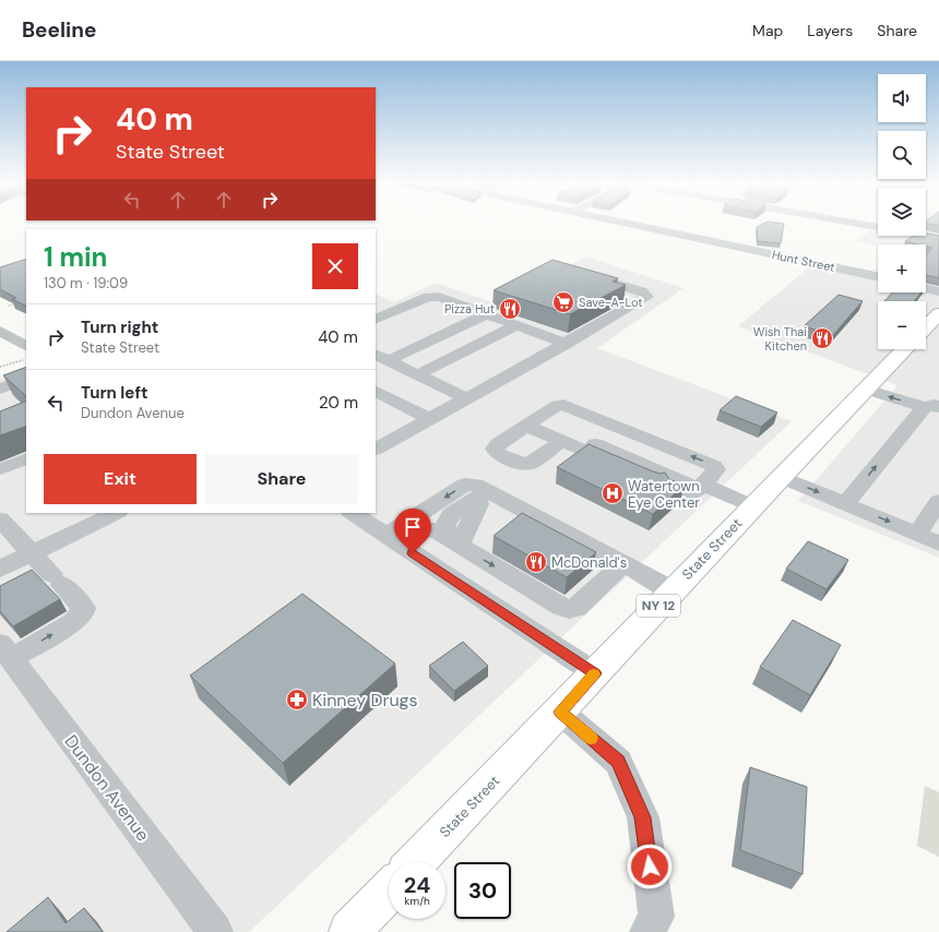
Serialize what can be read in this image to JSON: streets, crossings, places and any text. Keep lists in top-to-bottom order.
{
  "streets": {
    "highway": ["State Street", "NY 12"],
    "street": ["Hunt Street", "Dundon Avenue"]
  },
  "places": {
    "supermarket": ["Save-A-Lot"],
    "restaurant": ["Pizza Hut", "Wish Thai Kitchen", "McDonald's"],
    "hospital": ["Watertown Eye Center"],
    "pharmacy": ["Kinney Drugs"]
  },
  "page": {
    "header": "Beeline",
    "nav": ["Map", "Layers", "Share"],
    "map_buttons": ["+", "−"],
    "turn": ["40 m", "State Street"],
    "heading": ["1 min", "130 m · 19:09"],
    "list": [
      {
        "name": "Turn right",
        "note": "State Street",
        "value": "40 m"
      },
      {
        "name": "Turn left",
        "note": "Dundon Avenue",
        "value": "20 m"
      }
    ],
    "buttons": ["Exit", "Share"],
    "speed": "24 km/h",
    "limit": "30"
  }
}
